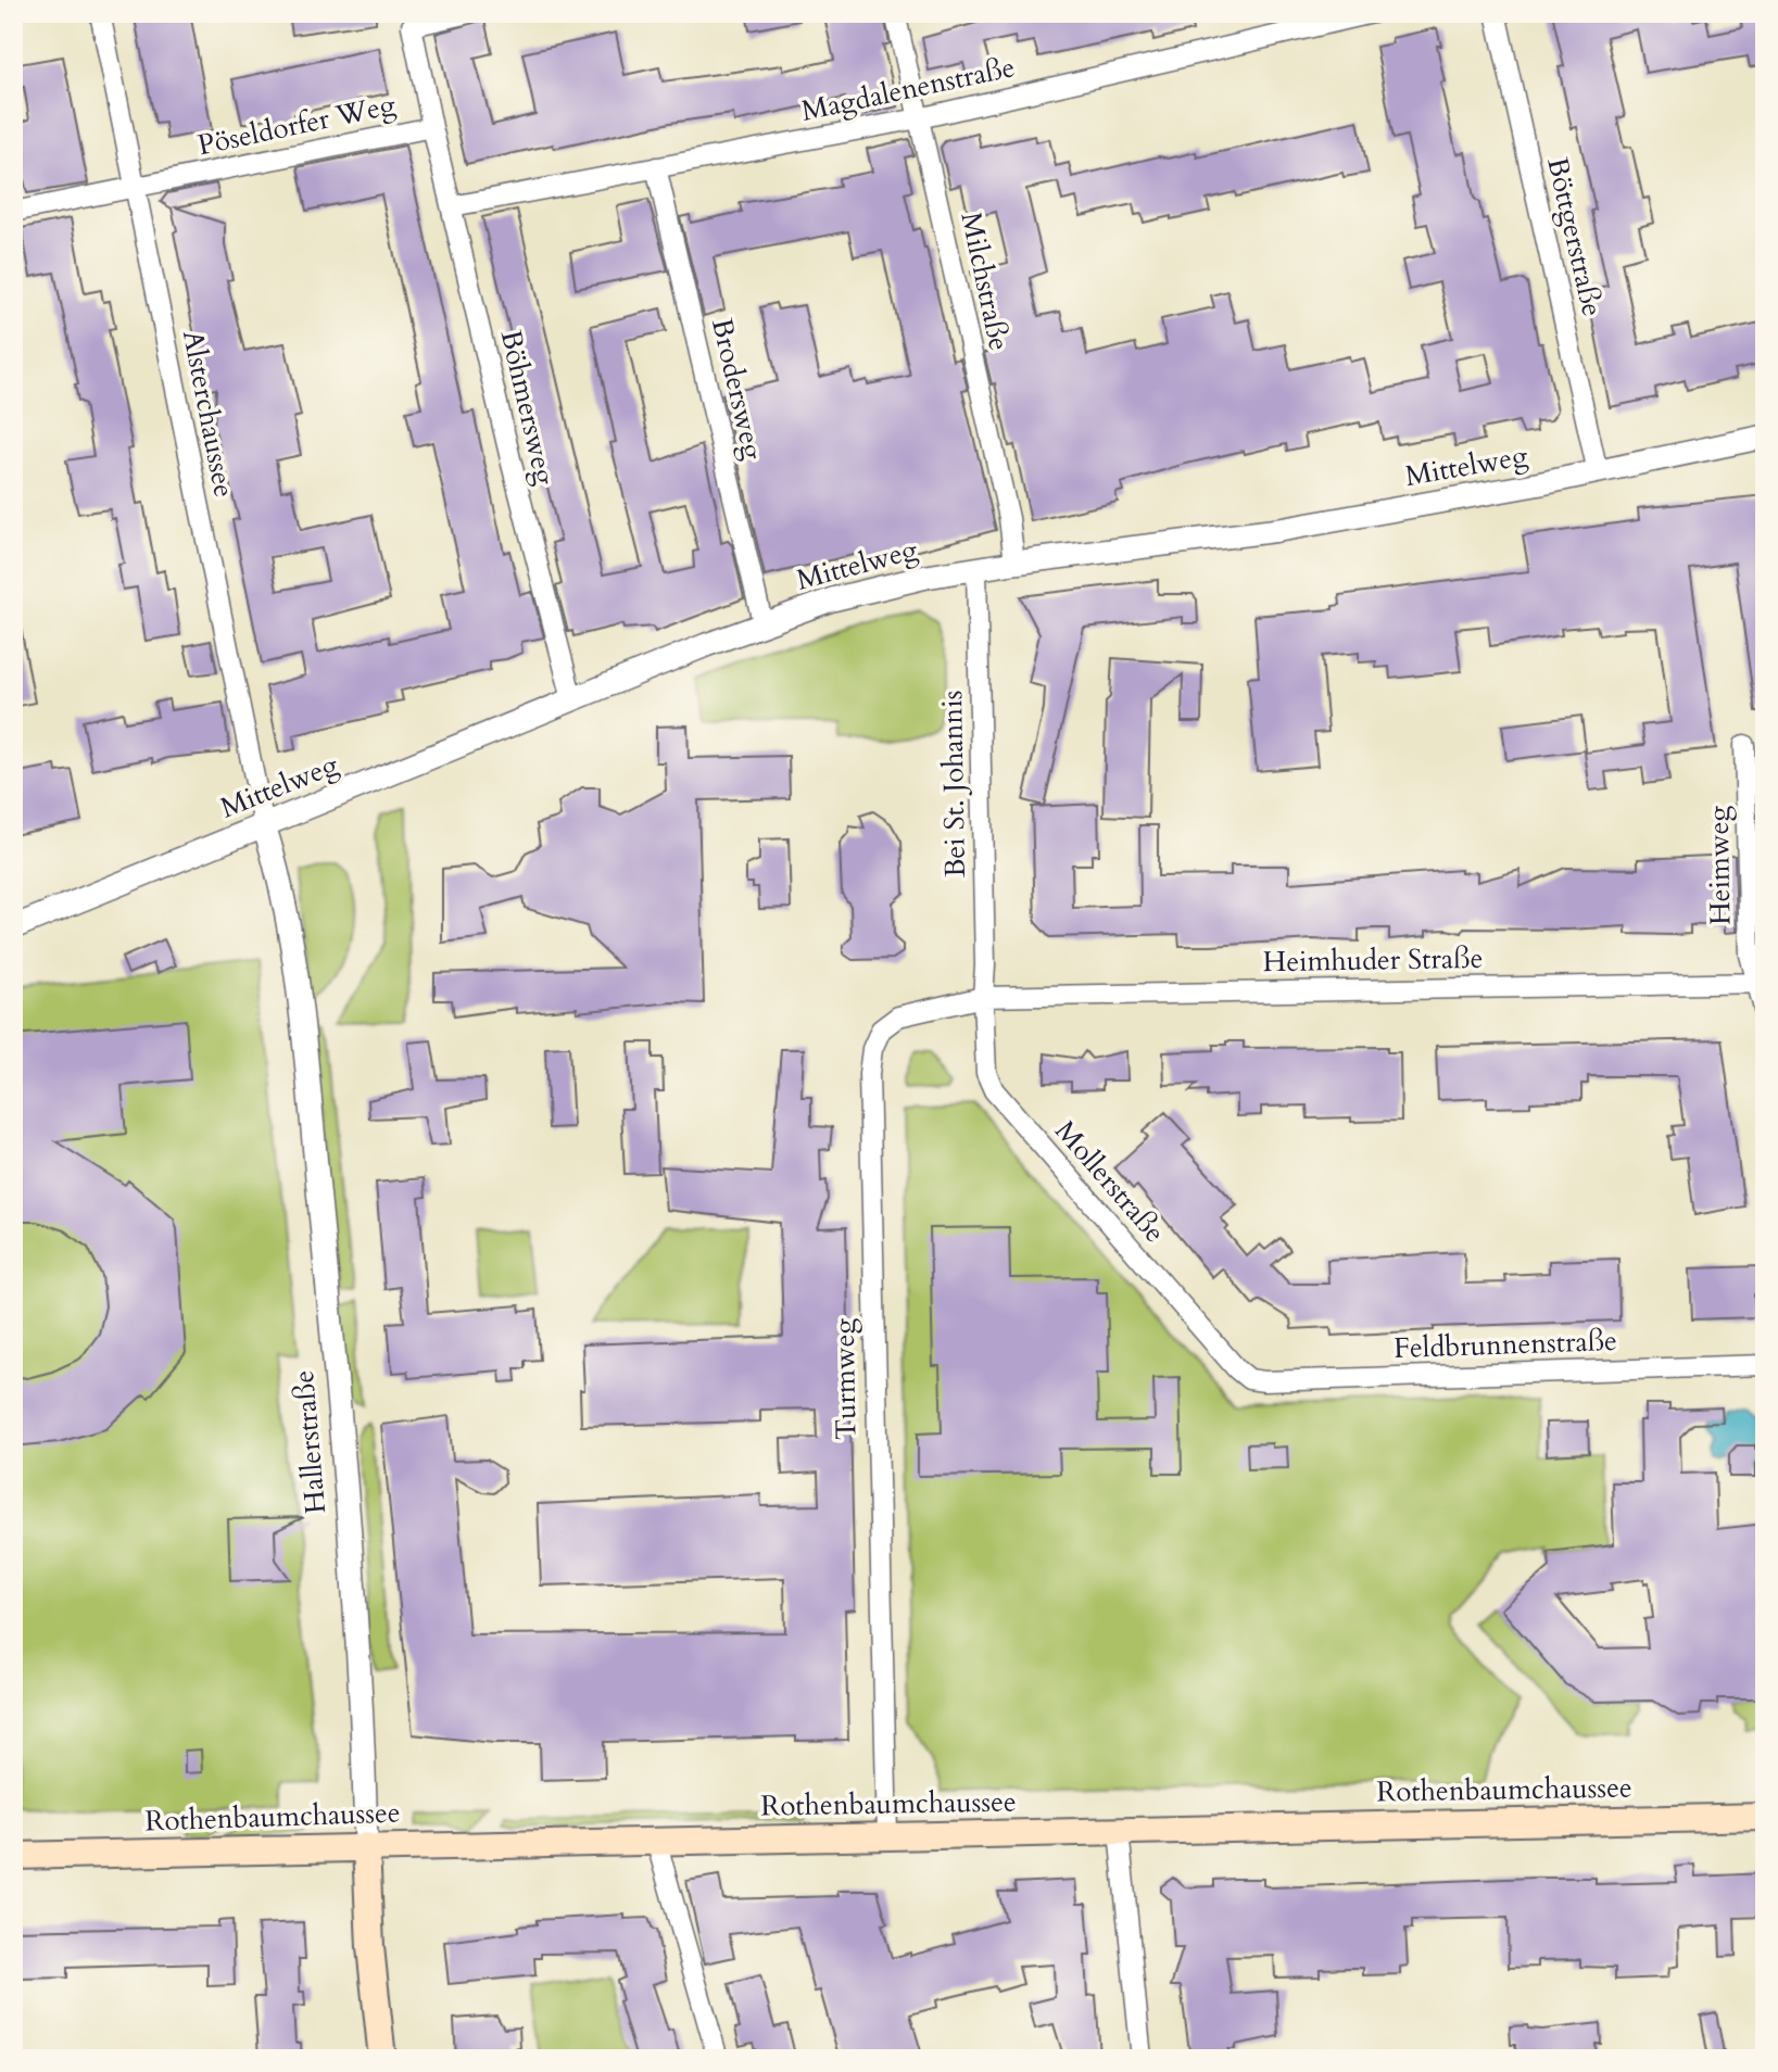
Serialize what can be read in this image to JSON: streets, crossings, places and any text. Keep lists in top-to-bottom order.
{
  "streets": {
    "main road": ["Hallerstraße", "Rothenbaumchaussee"],
    "street": [
      "Magdalenenstraße",
      "Pöseldorfer Weg",
      "Böttgerstraße",
      "Milchstraße",
      "Brodersweg",
      "Böhmersweg",
      "Alsterchaussee",
      "Mittelweg",
      "Bei St. Johannis",
      "Heimweg",
      "Heimhuder Straße",
      "Mollerstraße",
      "Feldbrunnenstraße",
      "Turmweg"
    ]
  },
  "crossings": [
    ["Magdalenenstraße", "Milchstraße"],
    ["Magdalenenstraße", "Brodersweg"],
    ["Magdalenenstraße", "Böhmersweg"],
    ["Pöseldorfer Weg", "Böhmersweg"],
    ["Pöseldorfer Weg", "Alsterchaussee"],
    ["Böttgerstraße", "Mittelweg"],
    ["Milchstraße", "Mittelweg"],
    ["Brodersweg", "Mittelweg"],
    ["Böhmersweg", "Mittelweg"],
    ["Alsterchaussee", "Mittelweg"],
    ["Alsterchaussee", "Hallerstraße"],
    ["Mittelweg", "Bei St. Johannis"],
    ["Mittelweg", "Hallerstraße"],
    ["Bei St. Johannis", "Heimhuder Straße"],
    ["Bei St. Johannis", "Mollerstraße"],
    ["Bei St. Johannis", "Turmweg"],
    ["Heimweg", "Heimhuder Straße"],
    ["Heimhuder Straße", "Mollerstraße"],
    ["Heimhuder Straße", "Turmweg"],
    ["Mollerstraße", "Feldbrunnenstraße"],
    ["Mollerstraße", "Turmweg"],
    ["Turmweg", "Rothenbaumchaussee"],
    ["Hallerstraße", "Rothenbaumchaussee"]
  ]
}
